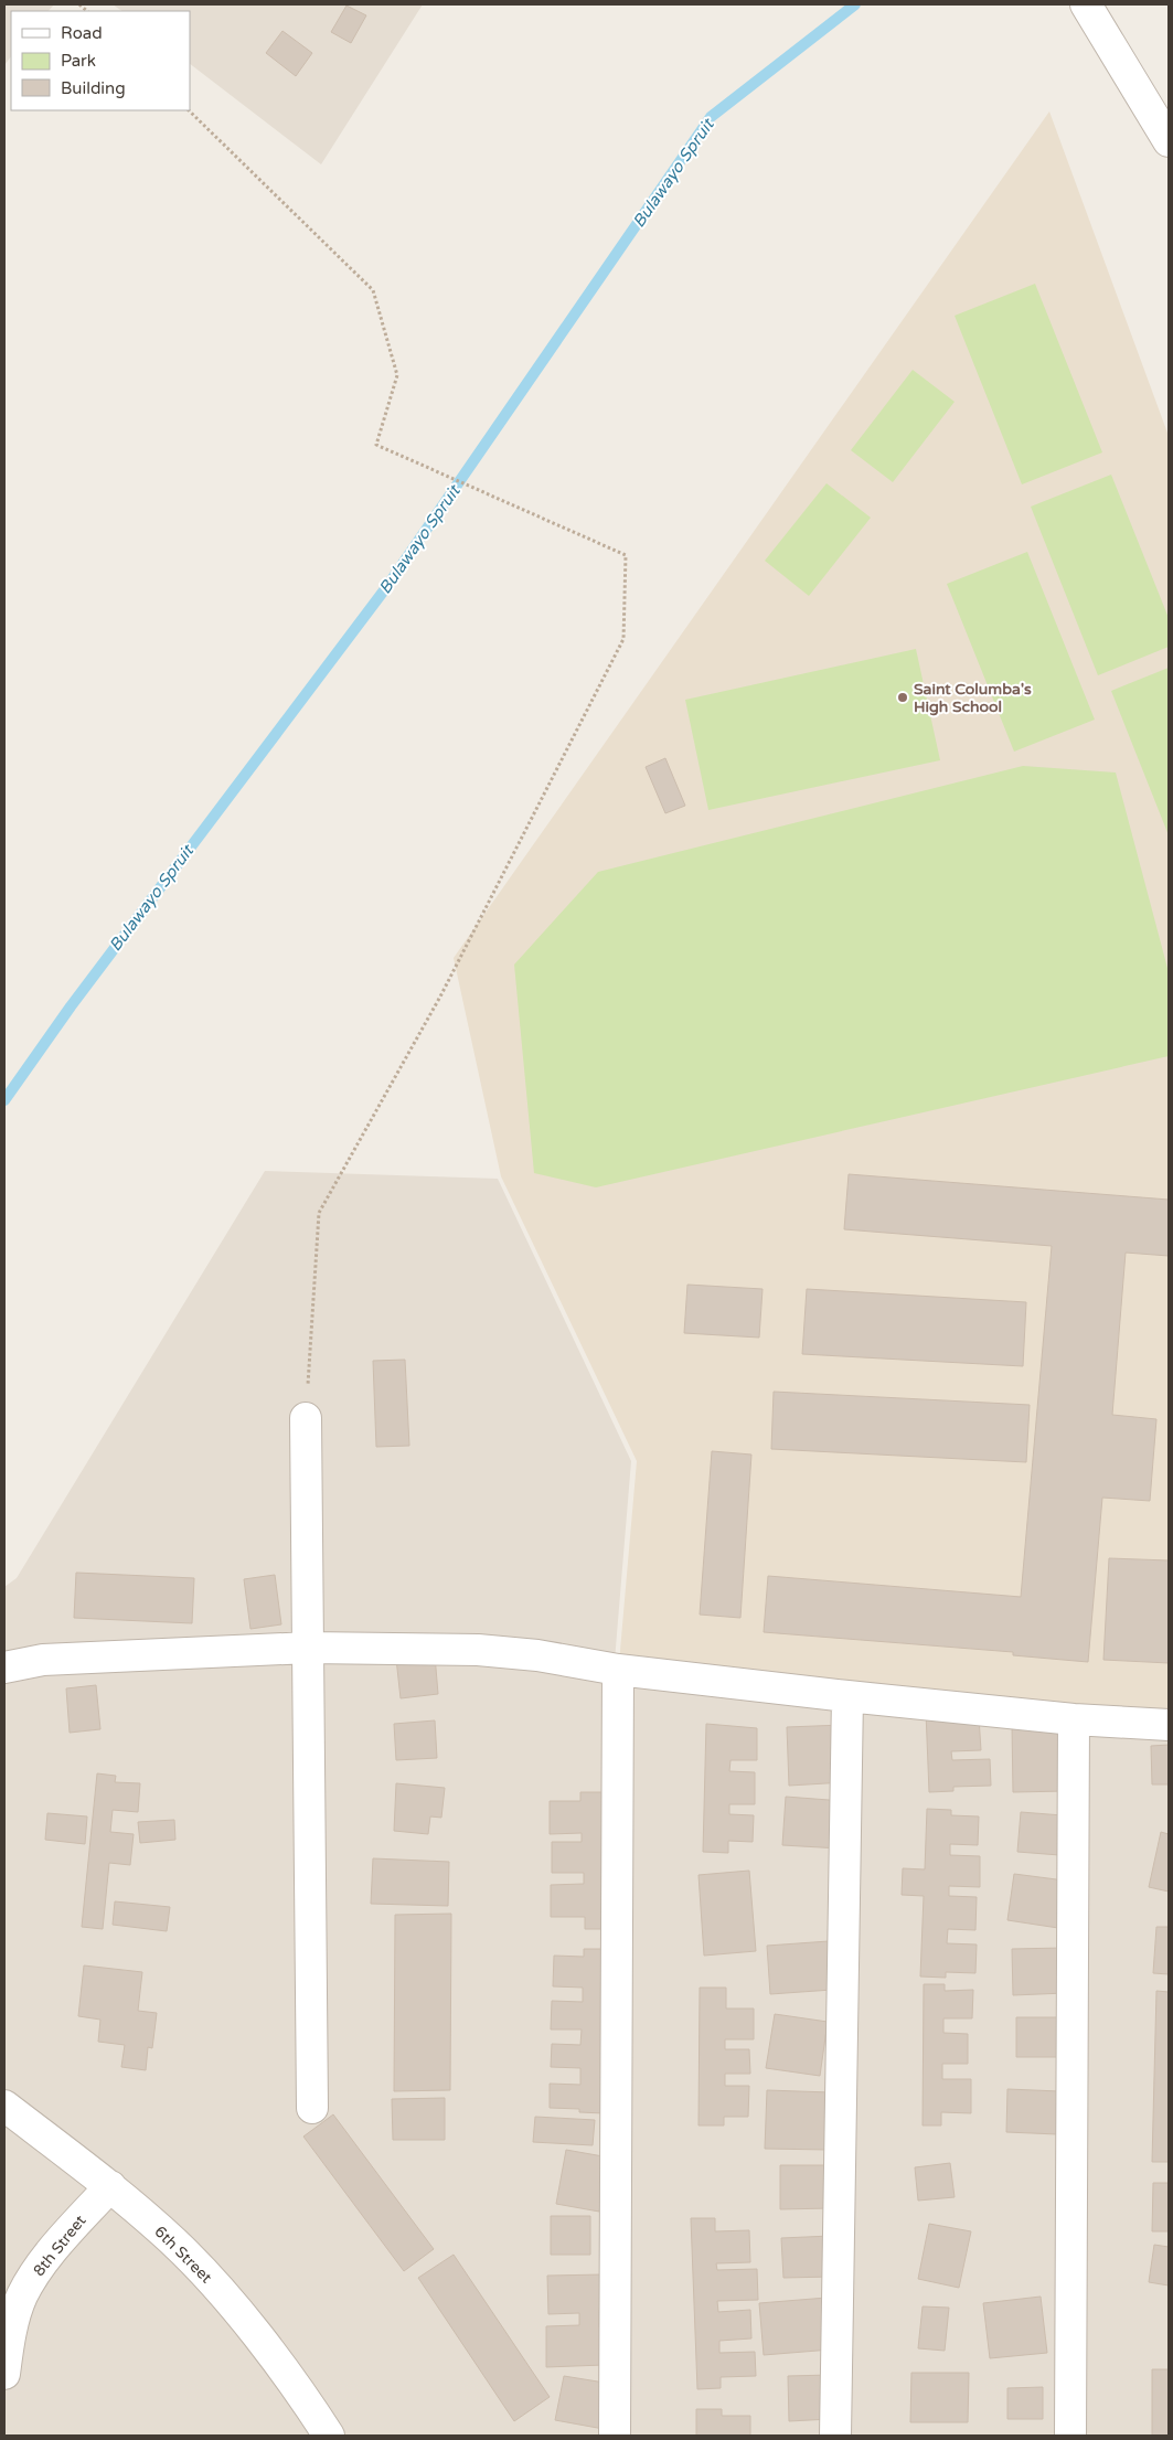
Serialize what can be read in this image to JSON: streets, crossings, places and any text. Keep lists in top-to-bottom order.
{
  "streets": {
    "street": ["8th Street", "6th Street"]
  },
  "crossings": [
    ["8th Street", "6th Street"]
  ],
  "water": ["Bulawayo Spruit"],
  "places": ["Saint Columba's High School"],
  "legend": ["Road", "Park", "Building"]
}
